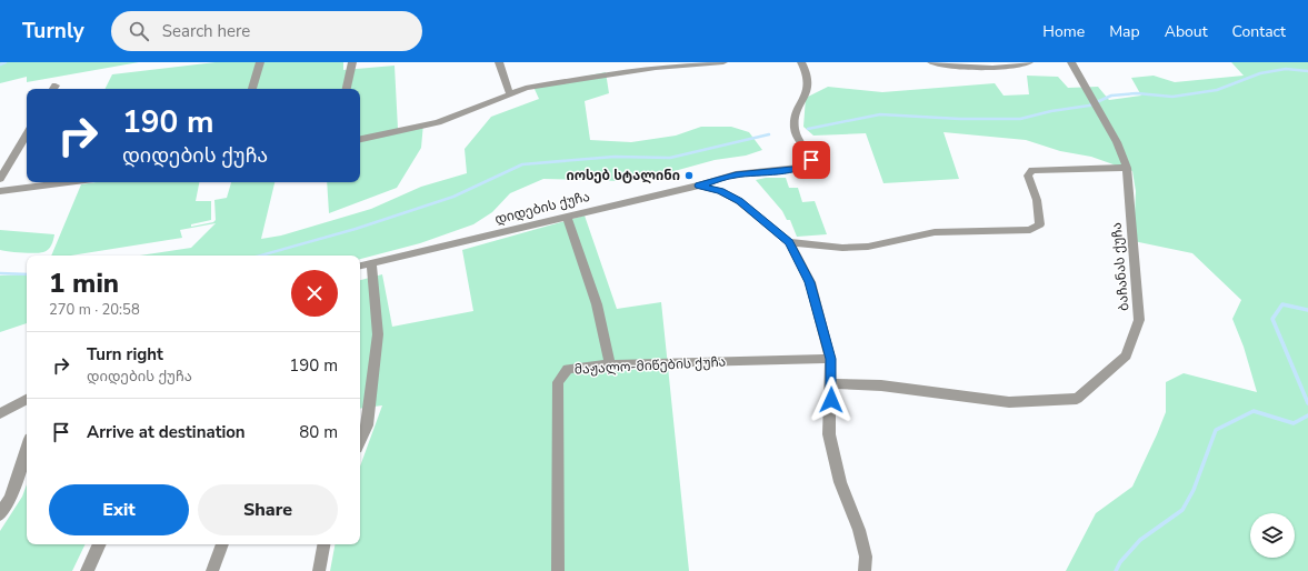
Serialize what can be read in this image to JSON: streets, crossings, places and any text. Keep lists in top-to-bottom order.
{
  "streets": {
    "street": ["დიდების ქუჩა", "ბაჩანას ქუჩა", "მაჟალო-მიწების ქუჩა"]
  },
  "places": ["იოსებ სტალინი"],
  "page": {
    "header": "Turnly",
    "search": "Search here",
    "nav": [
      "Home",
      "Map",
      "About",
      "Contact"
    ],
    "turn": ["190 m", "დიდების ქუჩა"],
    "heading": ["1 min", "270 m · 20:58"],
    "list": [
      {
        "name": "Turn right",
        "note": "დიდების ქუჩა",
        "value": "190 m"
      },
      {
        "name": "Arrive at destination",
        "value": "80 m"
      }
    ],
    "buttons": ["Exit", "Share"]
  }
}
